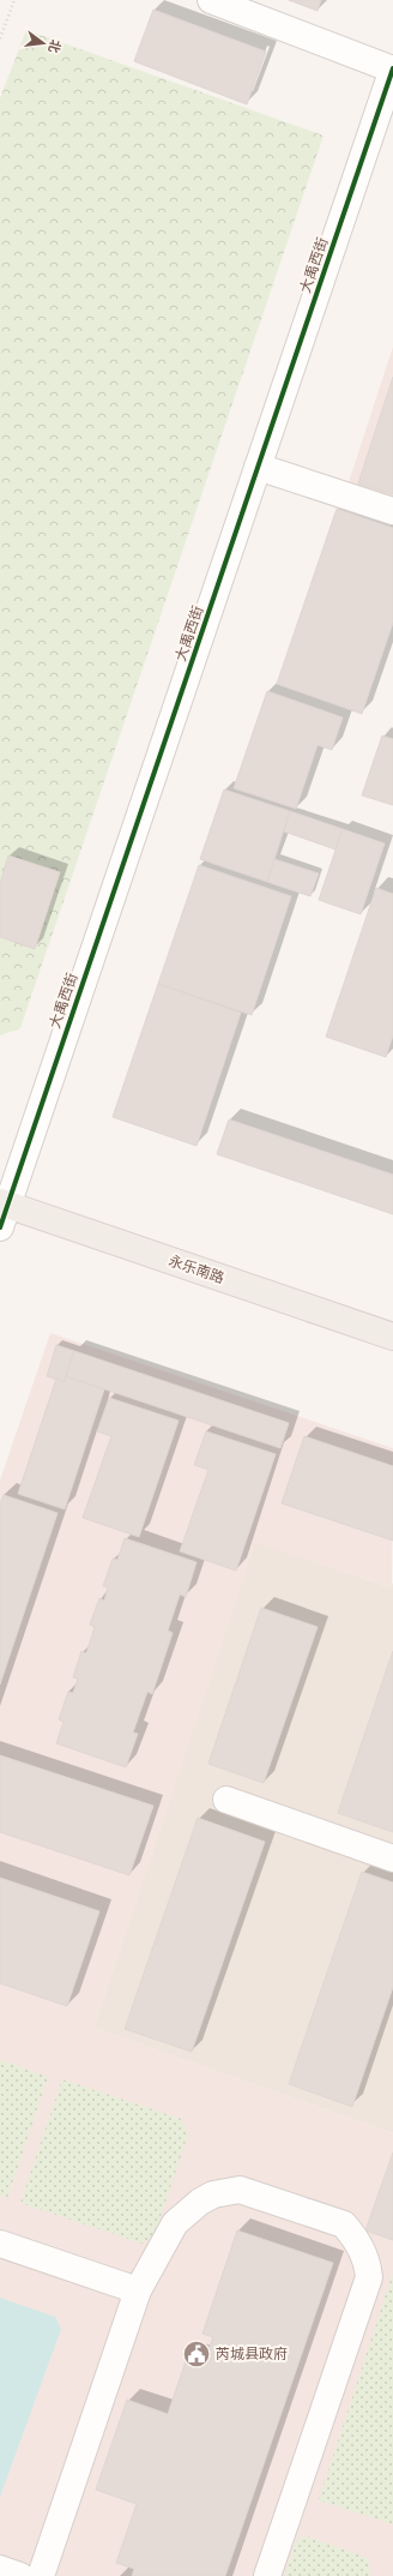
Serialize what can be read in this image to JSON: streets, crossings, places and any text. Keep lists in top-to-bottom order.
{
  "streets": {
    "main road": ["永乐南路"],
    "street": ["大禹西街"]
  },
  "crossings": [
    ["大禹西街", "永乐南路"]
  ],
  "places": {
    "public building": ["芮城县政府"]
  },
  "north": "right"
}
